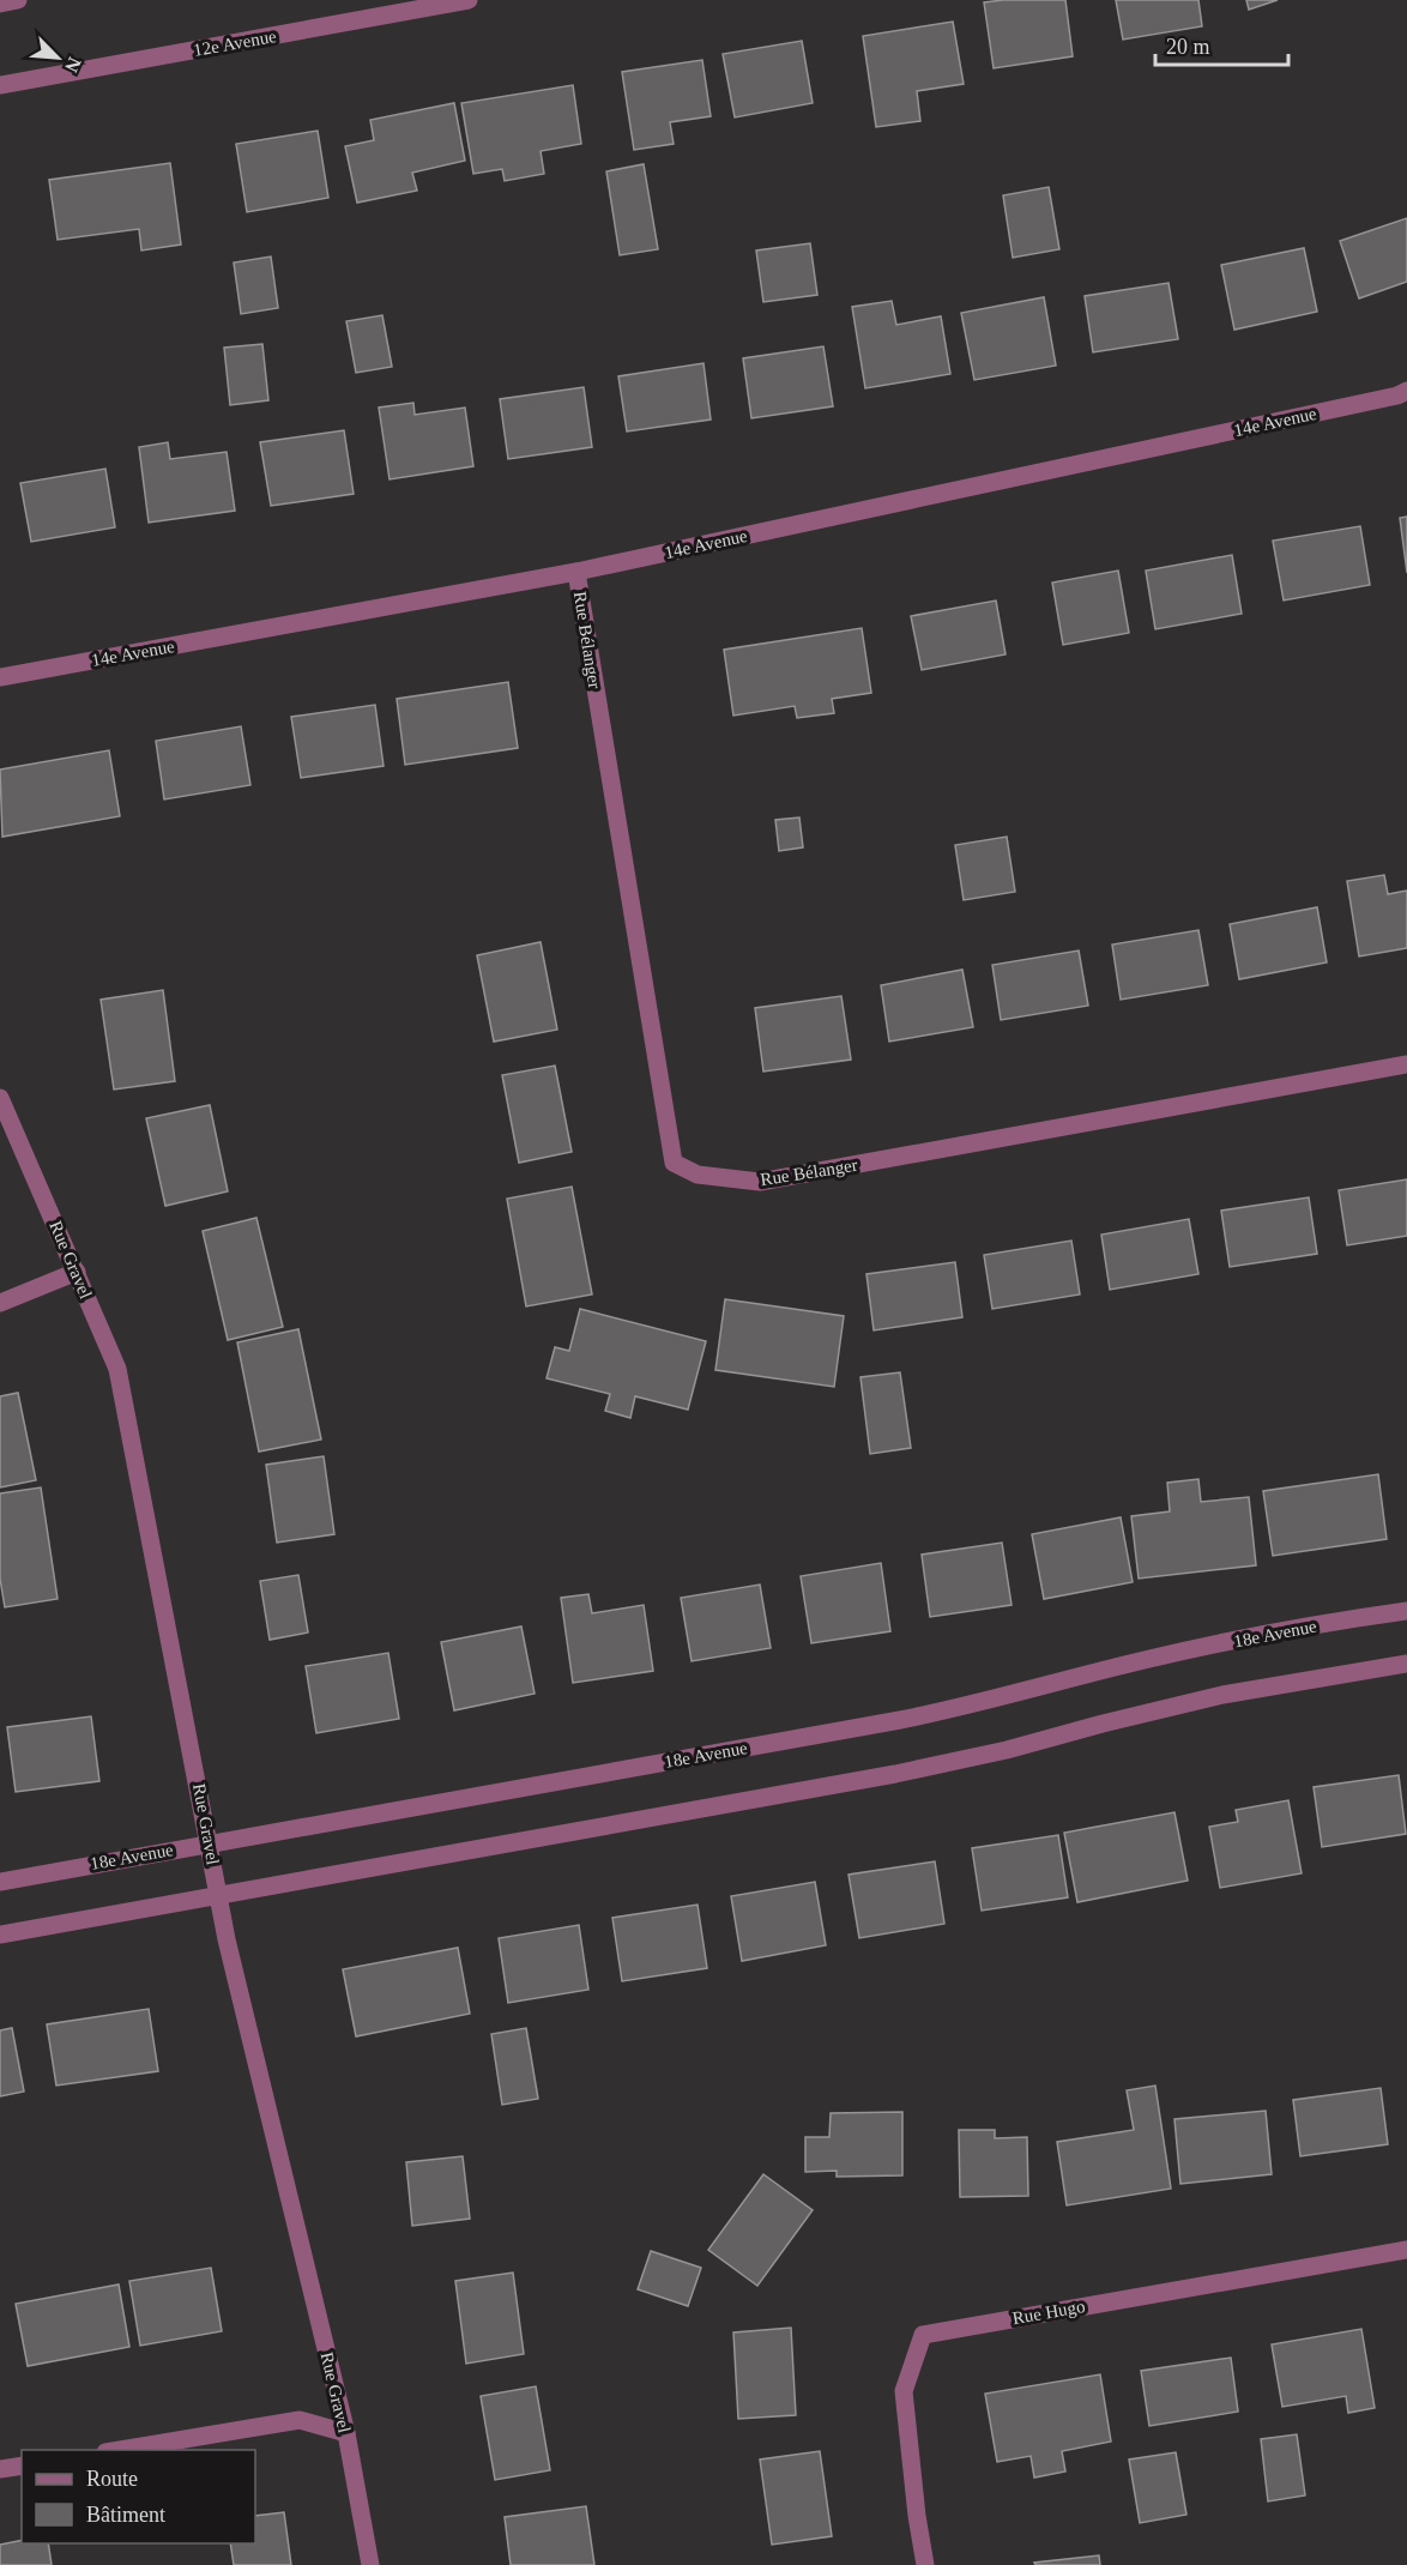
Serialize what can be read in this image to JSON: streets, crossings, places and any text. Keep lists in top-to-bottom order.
{
  "streets": {
    "street": [
      "12e Avenue",
      "14e Avenue",
      "Rue Bélanger",
      "Rue Gravel",
      "18e Avenue",
      "Rue Hugo"
    ]
  },
  "crossings": [
    ["14e Avenue", "Rue Bélanger"],
    ["Rue Gravel", "18e Avenue"]
  ],
  "legend": ["Route", "Bâtiment"],
  "scale_bar": "20 m",
  "north": "bottom right"
}
